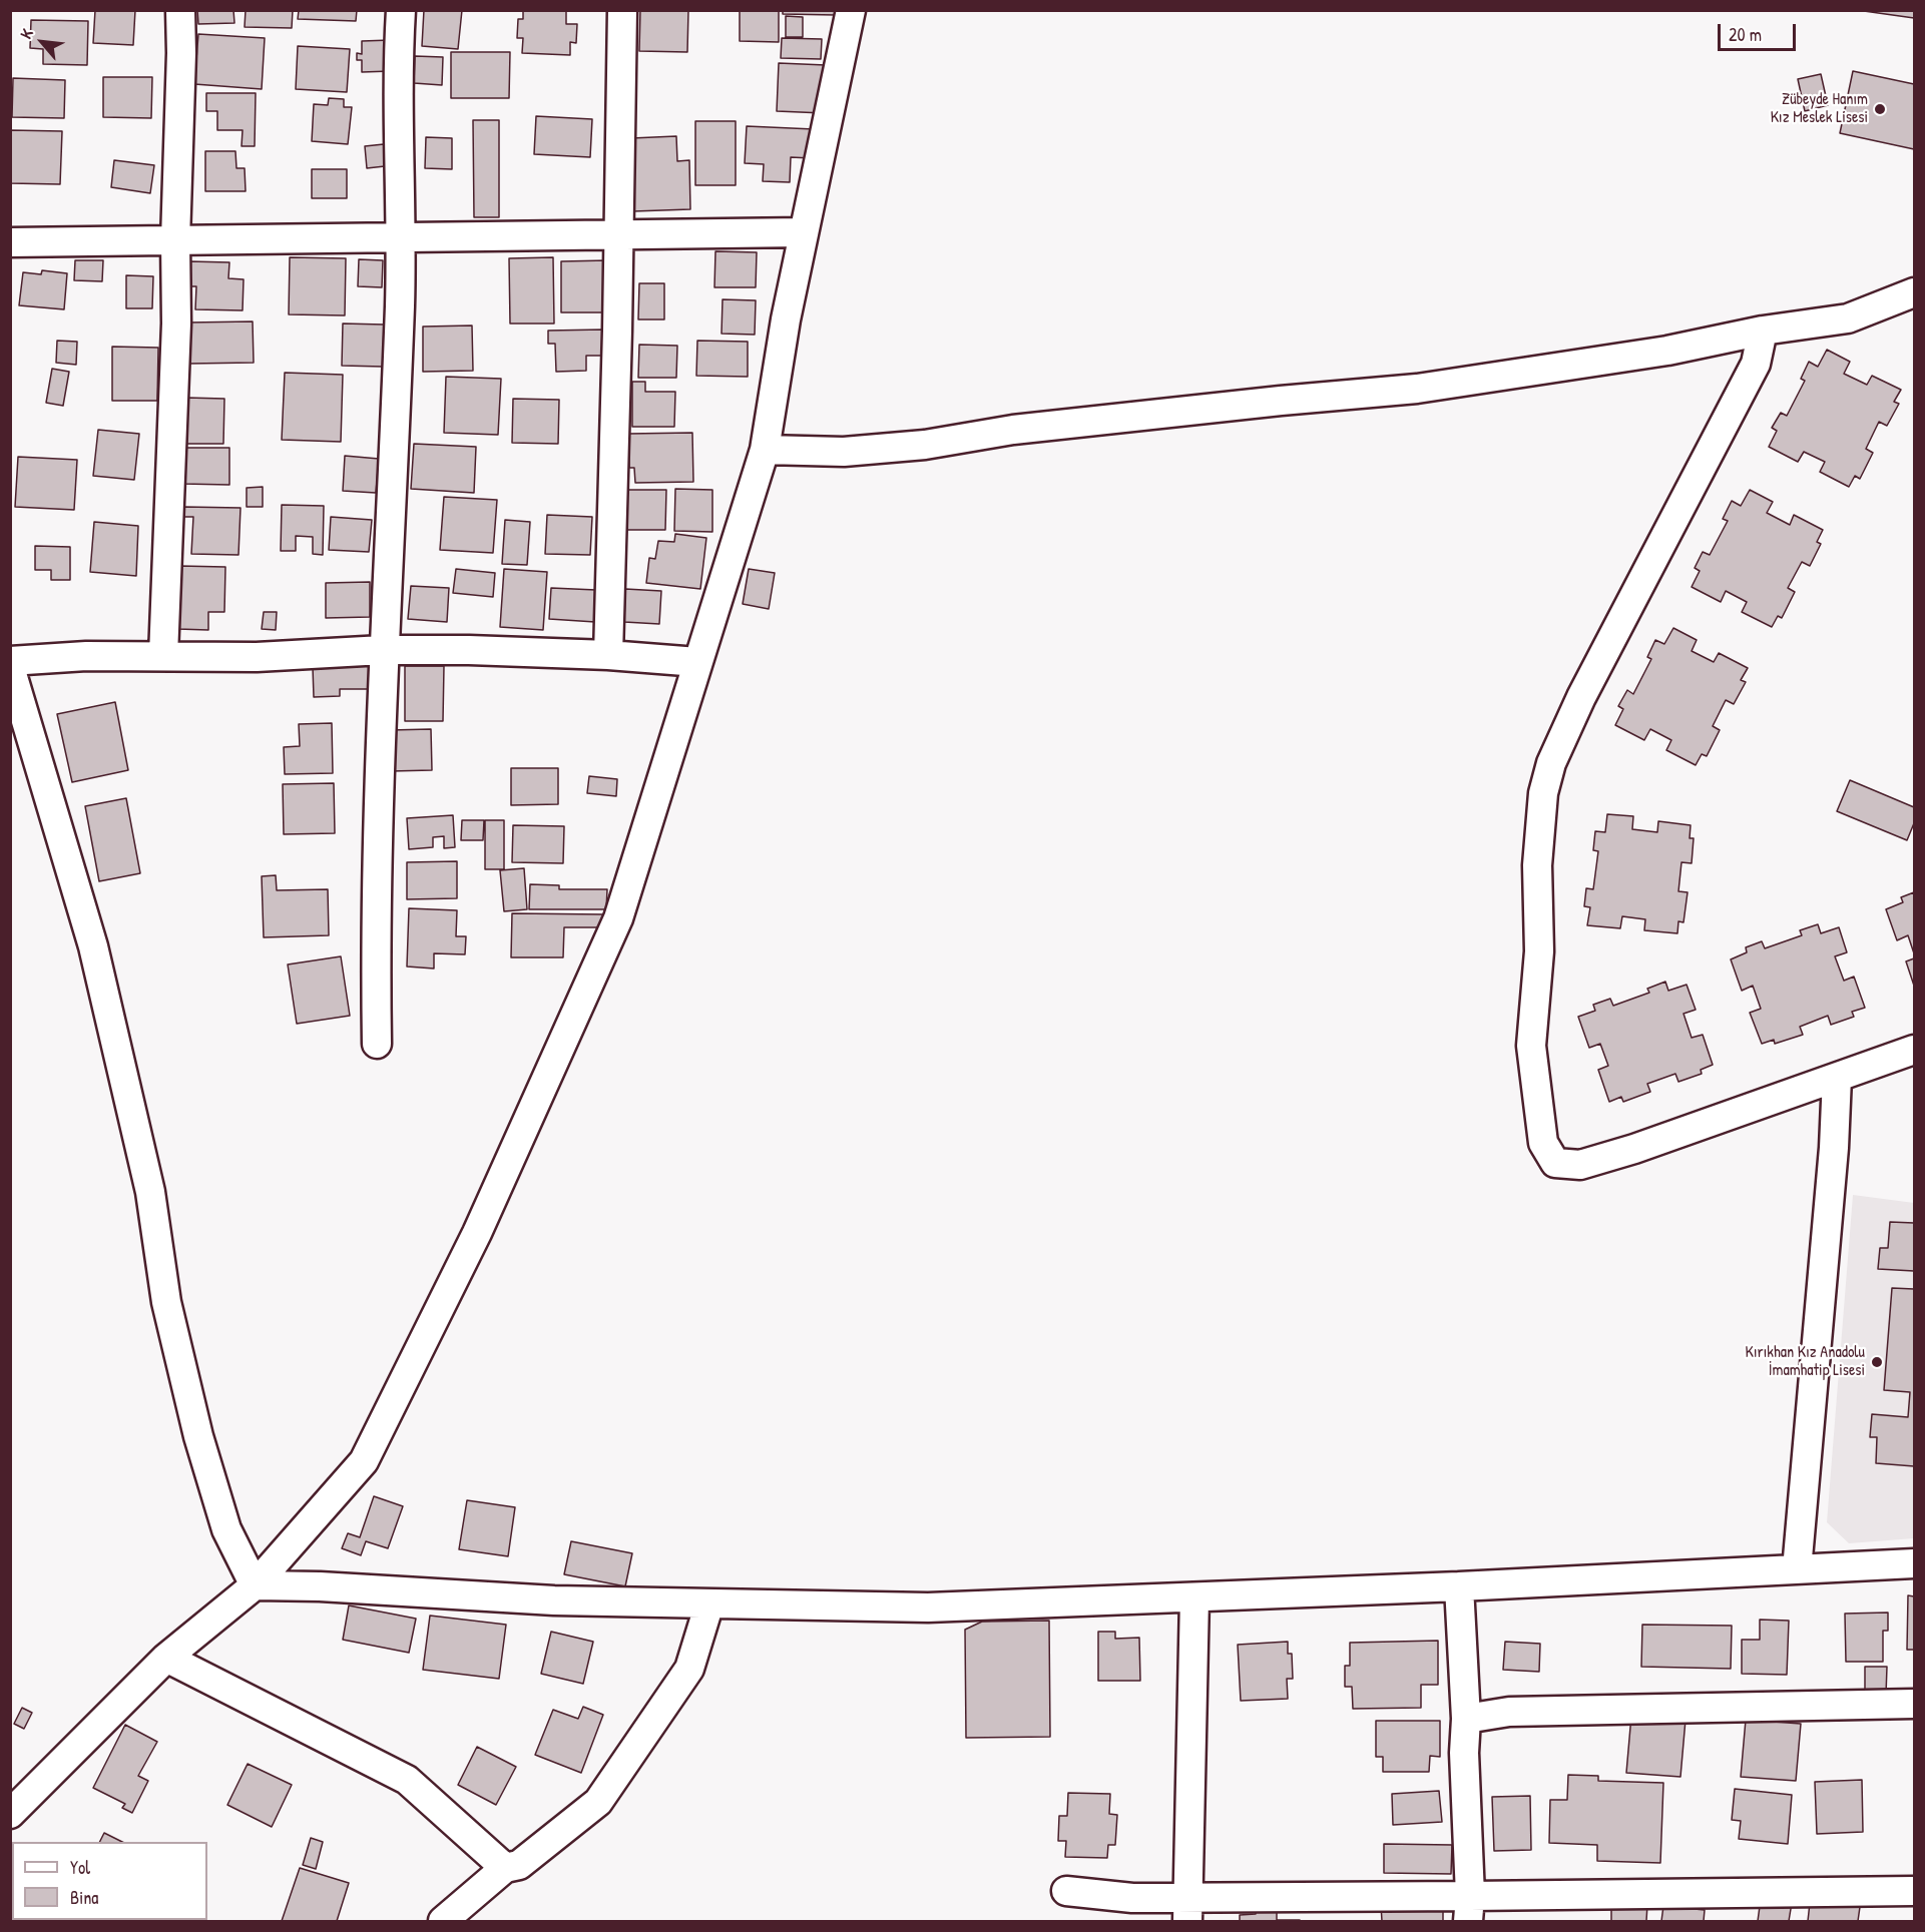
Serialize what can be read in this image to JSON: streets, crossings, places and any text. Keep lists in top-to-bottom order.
{
  "places": ["Zübeyde Hanım Kız Meslek Lisesi", "Kırıkhan Kız Anadolu İmamhatip Lisesi"],
  "legend": ["Yol", "Bina"],
  "scale_bar": "20 m",
  "north": "top left"
}
